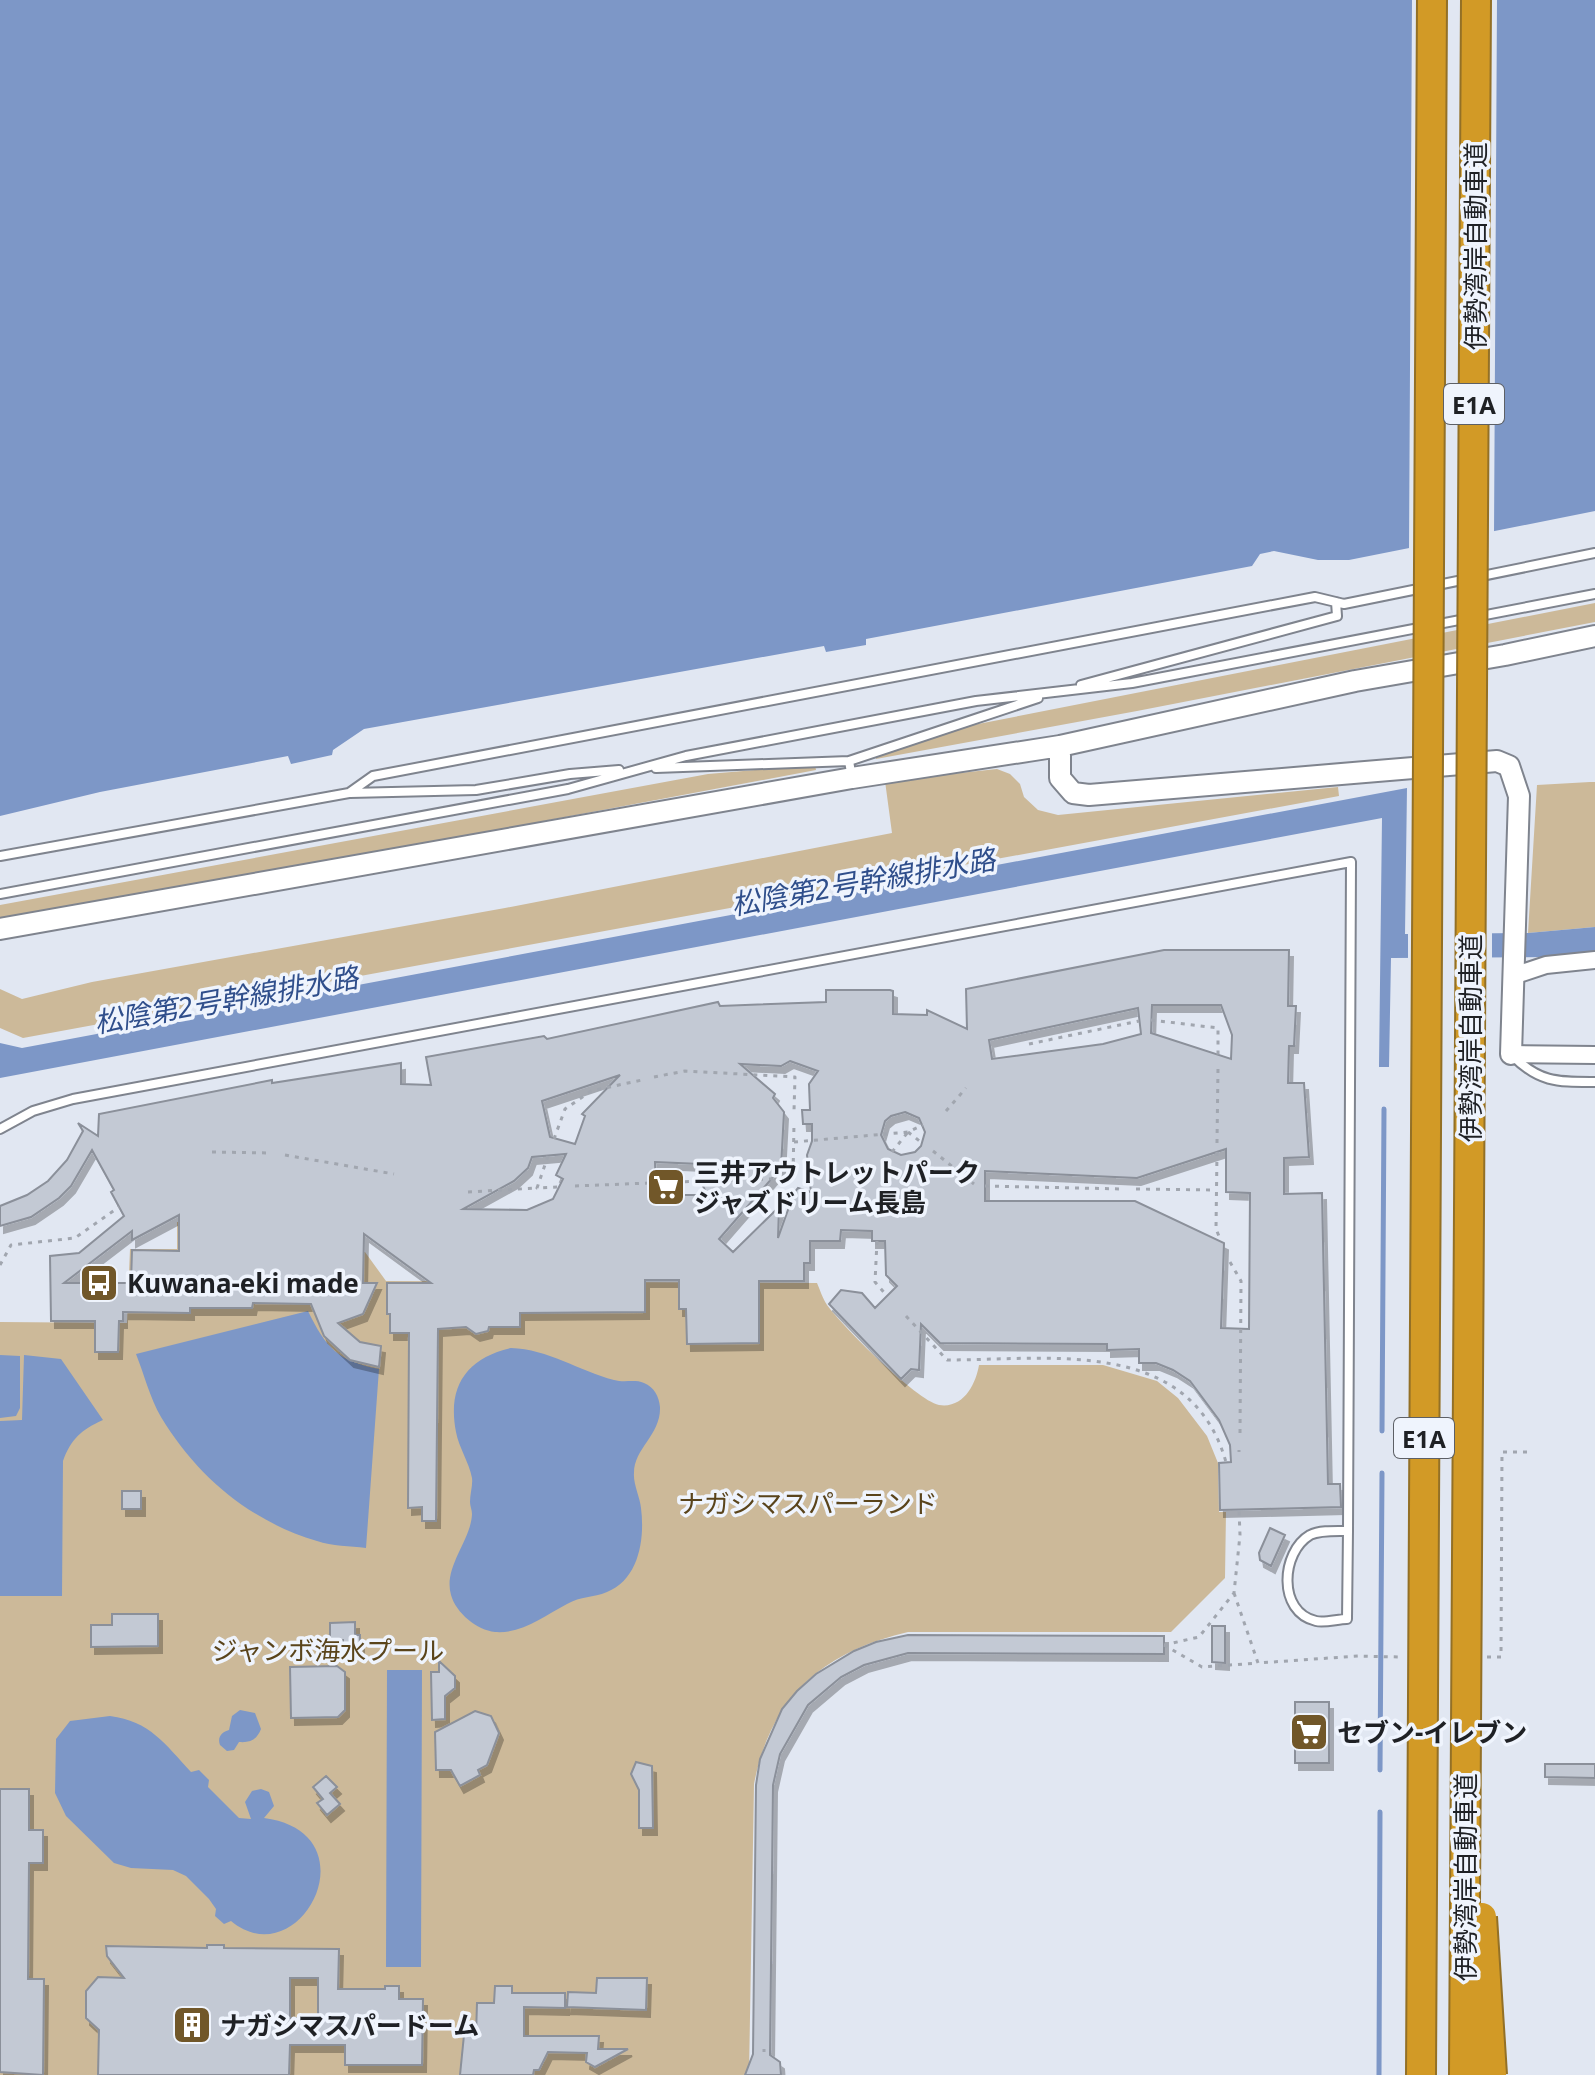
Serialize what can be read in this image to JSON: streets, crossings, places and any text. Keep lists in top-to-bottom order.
{
  "streets": {
    "highway": ["伊勢湾岸自動車道", "E1A"]
  },
  "water": ["松陰第2号幹線排水路"],
  "parks": ["ナガシマスパーランド", "ジャンボ海水プール"],
  "places": {
    "supermarket": ["三井アウトレットパーク ジャズドリーム長島", "セブン-イレブン"],
    "bus stop": ["Kuwana-eki made"],
    "building": ["ナガシマスパードーム"]
  }
}
